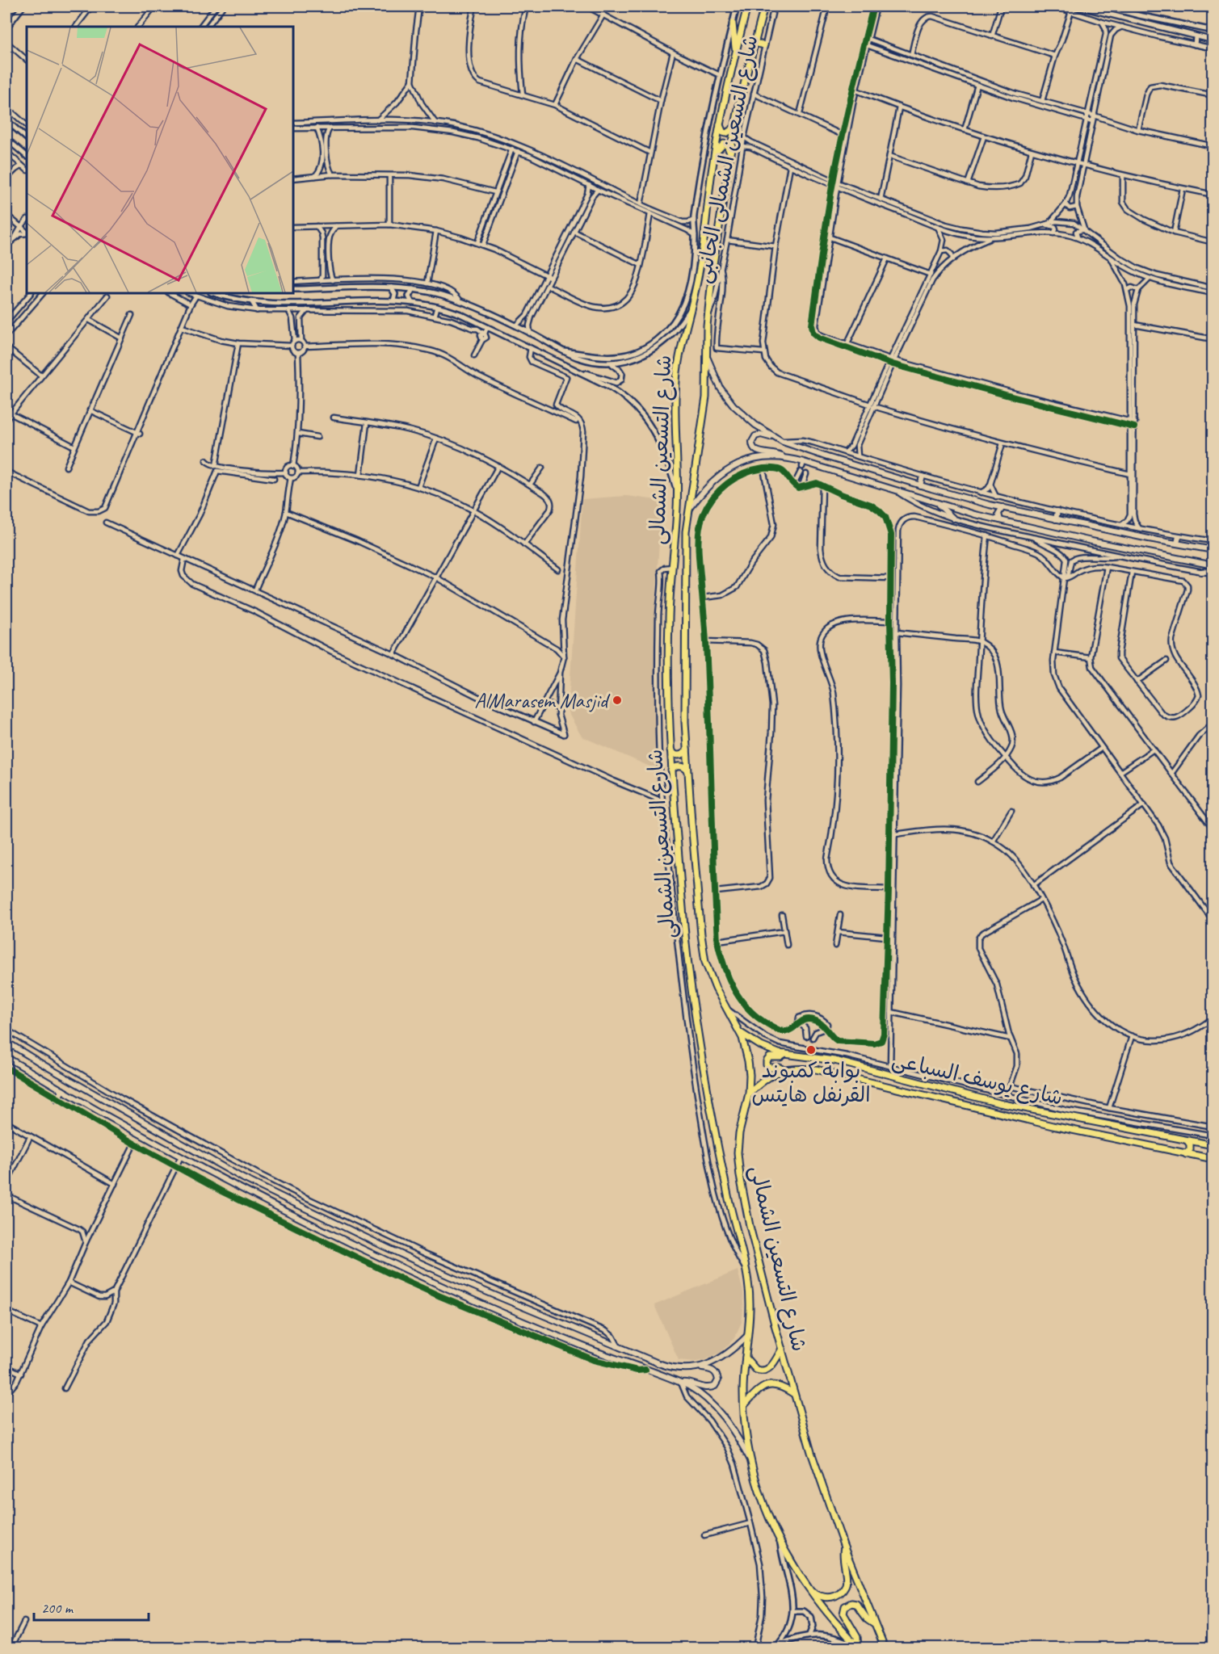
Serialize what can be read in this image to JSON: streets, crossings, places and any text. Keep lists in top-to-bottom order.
{
  "streets": {
    "main road": ["شارع التسعين الشمالى", "شارع يوسف السباعى"],
    "street": ["شارع التسعين الشمالى الجانبى"]
  },
  "crossings": [
    ["شارع التسعين الشمالى الجانبى", "شارع التسعين الشمالى"],
    ["شارع التسعين الشمالى", "شارع يوسف السباعى"]
  ],
  "places": ["AlMarasem Masjid", "بوابة كمبوند القرنفل هايتس"],
  "scale_bar": "200 m"
}
